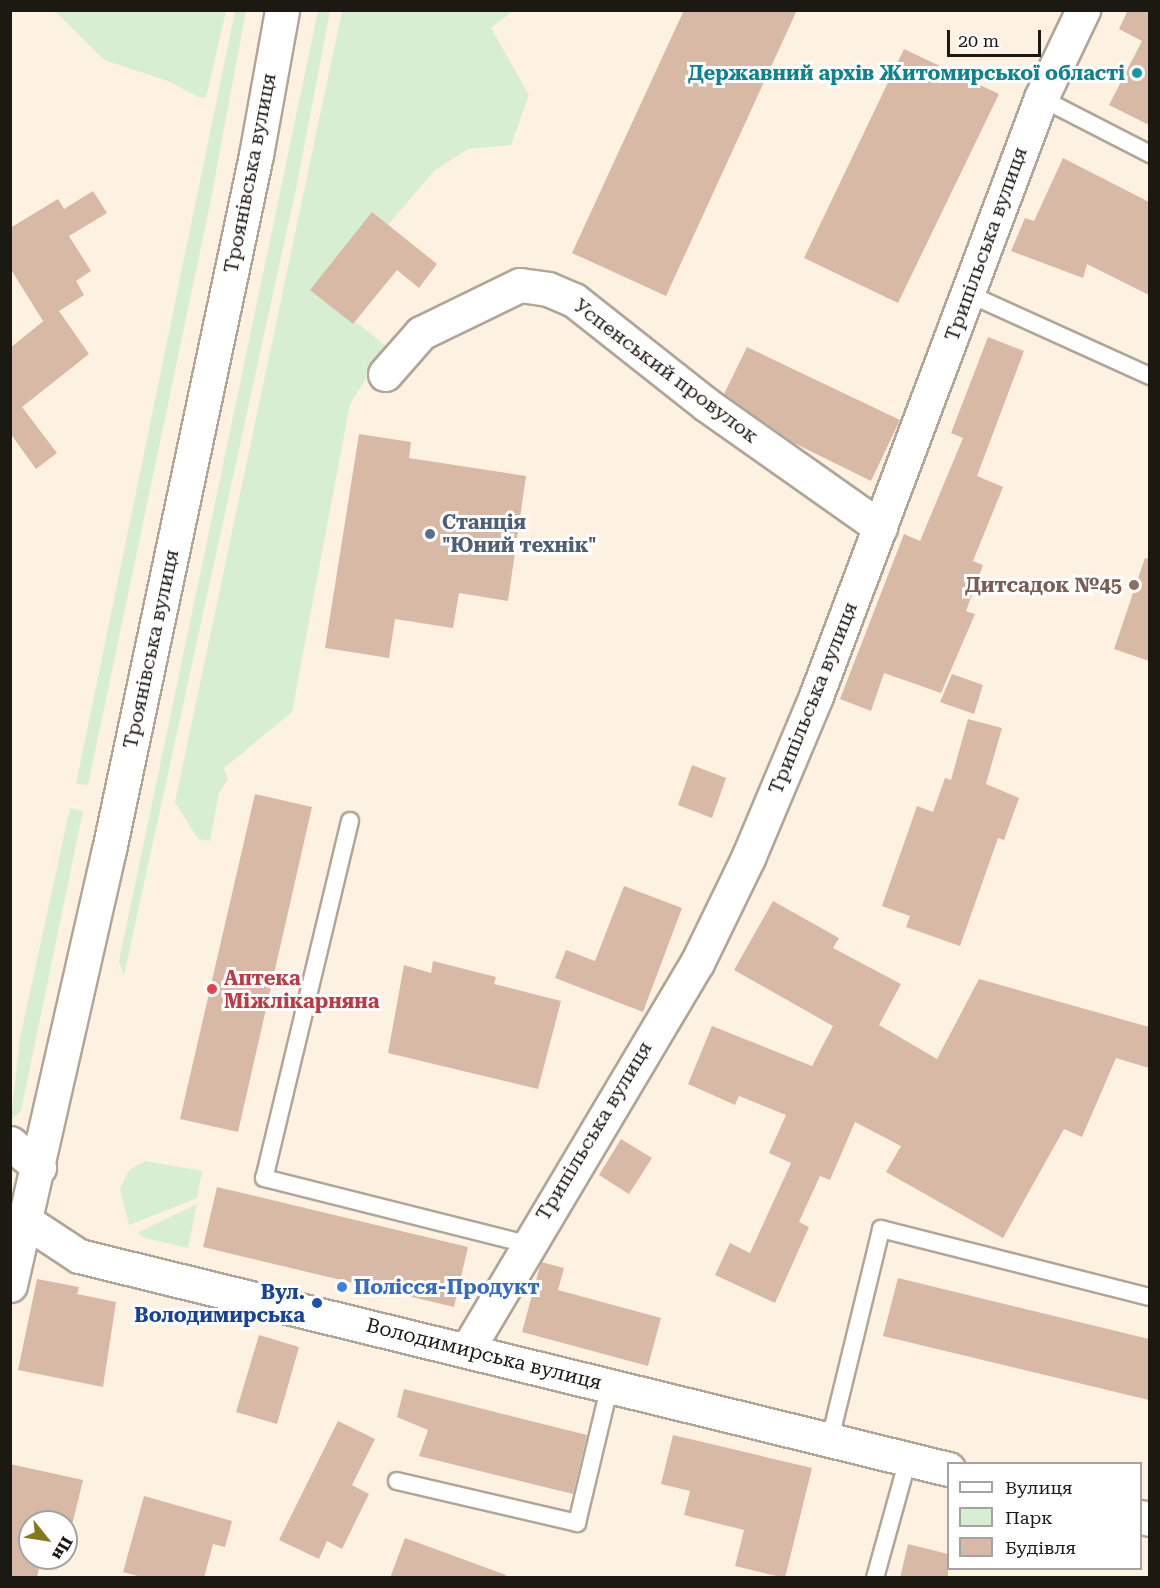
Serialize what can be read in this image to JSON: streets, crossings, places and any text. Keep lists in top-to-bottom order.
{
  "streets": {
    "street": [
      "Троянівська вулиця",
      "Трипільська вулиця",
      "Успенський провулок",
      "Володимирська вулиця"
    ]
  },
  "crossings": [
    ["Троянівська вулиця", "Володимирська вулиця"],
    ["Трипільська вулиця", "Успенський провулок"],
    ["Трипільська вулиця", "Володимирська вулиця"]
  ],
  "places": [
    "Державний архів Житомирської області",
    "Станція \"Юний технік\"",
    "Дитсадок №45",
    "Аптека Міжлікарняна",
    "Полісся-Продукт",
    "Вул. Володимирська"
  ],
  "legend": ["Вулиця", "Парк", "Будівля"],
  "scale_bar": "20 m",
  "north": "bottom right"
}
